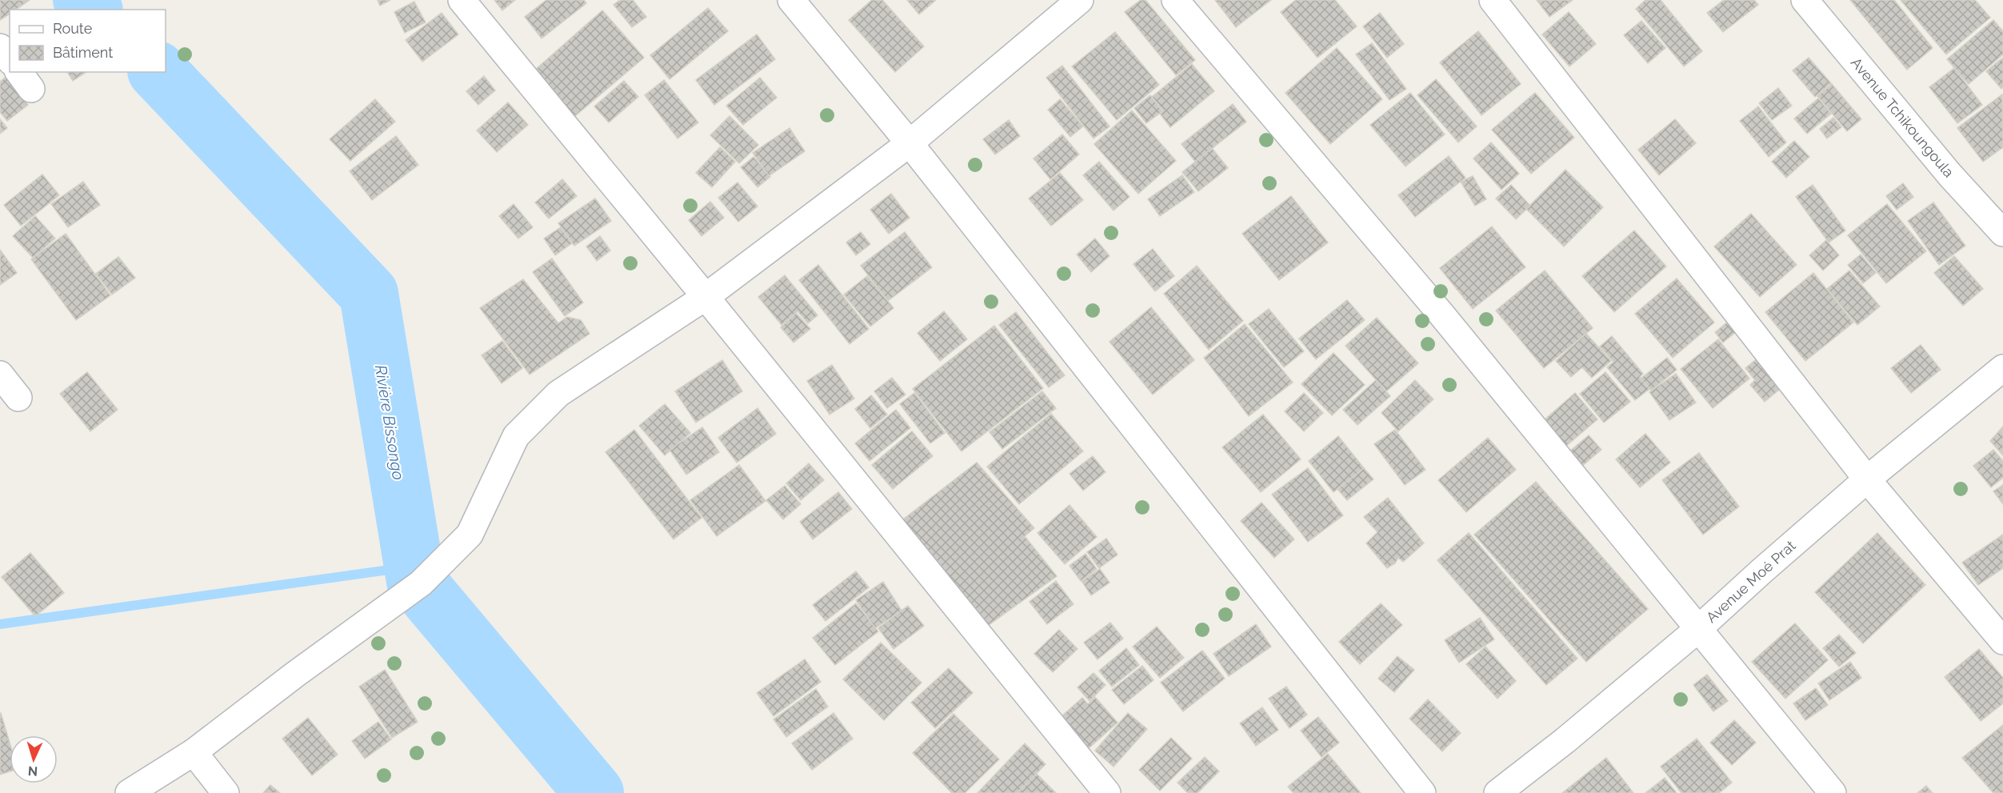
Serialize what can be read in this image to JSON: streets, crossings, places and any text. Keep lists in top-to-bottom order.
{
  "streets": {
    "street": ["Avenue Tchikoungoula", "Avenue Moé Prat"]
  },
  "water": ["Rivière Bissongo"],
  "legend": ["Route", "Bâtiment"],
  "north": "bottom"
}
